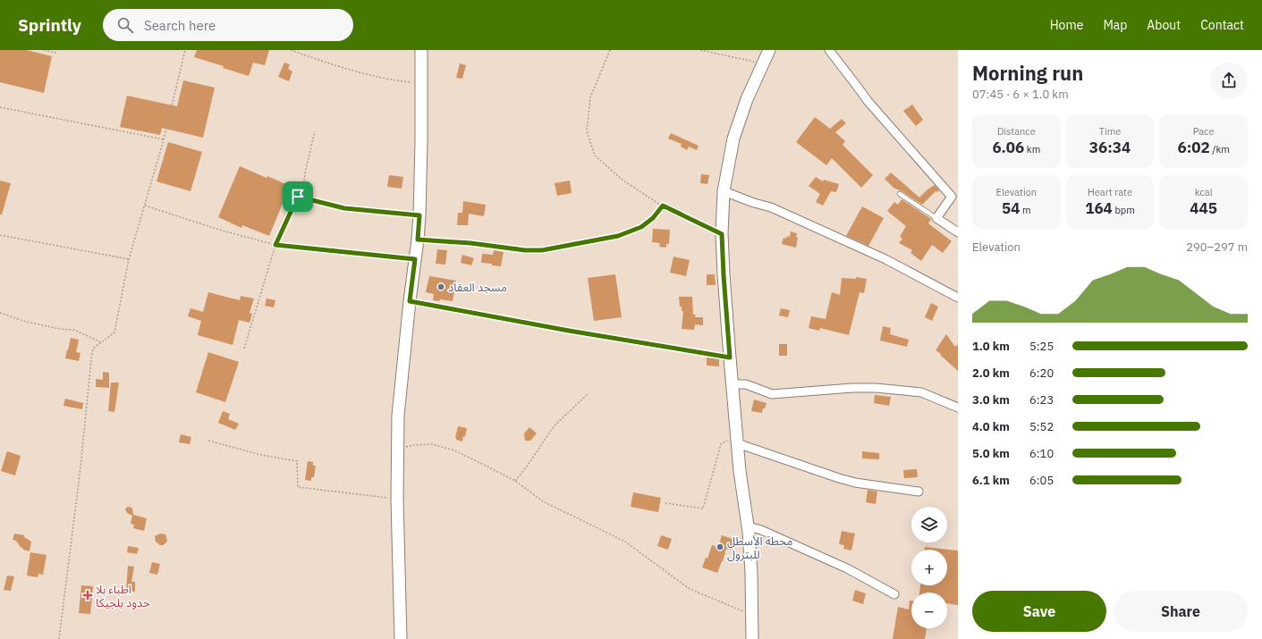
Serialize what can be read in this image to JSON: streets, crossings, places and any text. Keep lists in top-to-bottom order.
{
  "places": {
    "other": ["مسجد العقاد", "محطة الأسطل للبترول"],
    "health": ["اطباء بلا حدود بلجيكا"]
  },
  "page": {
    "header": "Sprintly",
    "search": "Search here",
    "nav": [
      "Home",
      "Map",
      "About",
      "Contact"
    ],
    "heading": ["Morning run", "07:45 · 6 × 1.0 km"],
    "stats": [
      ["Distance", "6.06 km"],
      ["Time", "36:34"],
      ["Pace", "6:02 /km"],
      ["Elevation", "54 m"],
      ["Heart rate", "164 bpm"],
      ["kcal", "445"]
    ],
    "chart": ["Elevation", "290–297 m"],
    "list": [
      {
        "name": "1.0 km",
        "note": "5:25"
      },
      {
        "name": "2.0 km",
        "note": "6:20"
      },
      {
        "name": "3.0 km",
        "note": "6:23"
      },
      {
        "name": "4.0 km",
        "note": "5:52"
      },
      {
        "name": "5.0 km",
        "note": "6:10"
      },
      {
        "name": "6.1 km",
        "note": "6:05"
      }
    ],
    "map_buttons": ["+", "−"],
    "buttons": ["Save", "Share"]
  }
}
